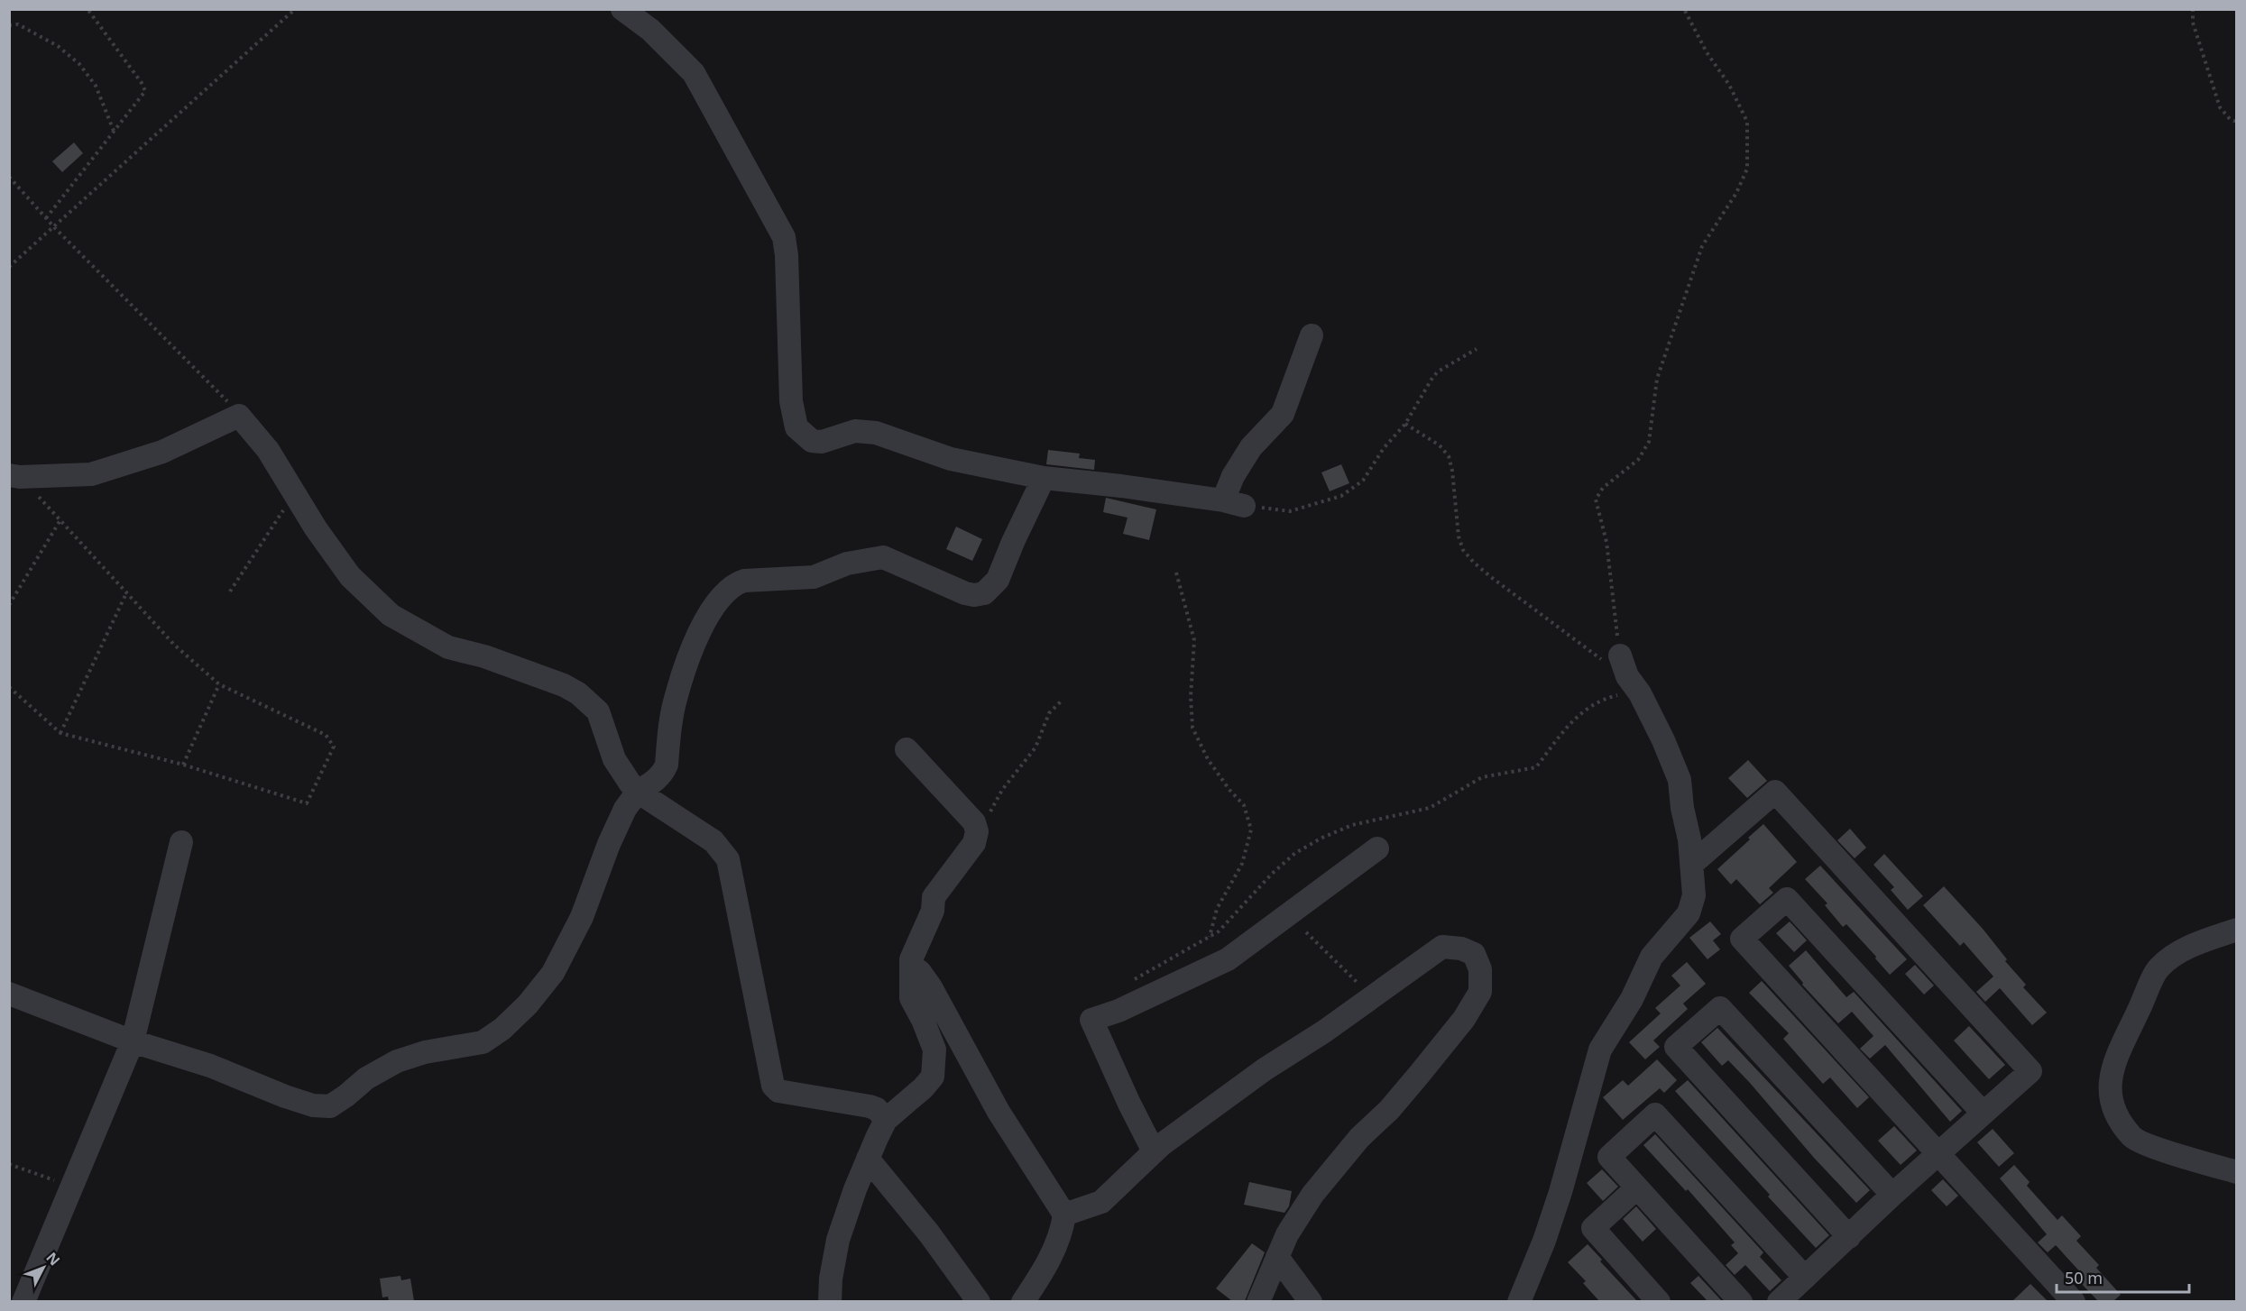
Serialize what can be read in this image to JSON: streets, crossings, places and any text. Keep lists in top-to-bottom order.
{
  "scale_bar": "50 m",
  "north": "top right"
}
